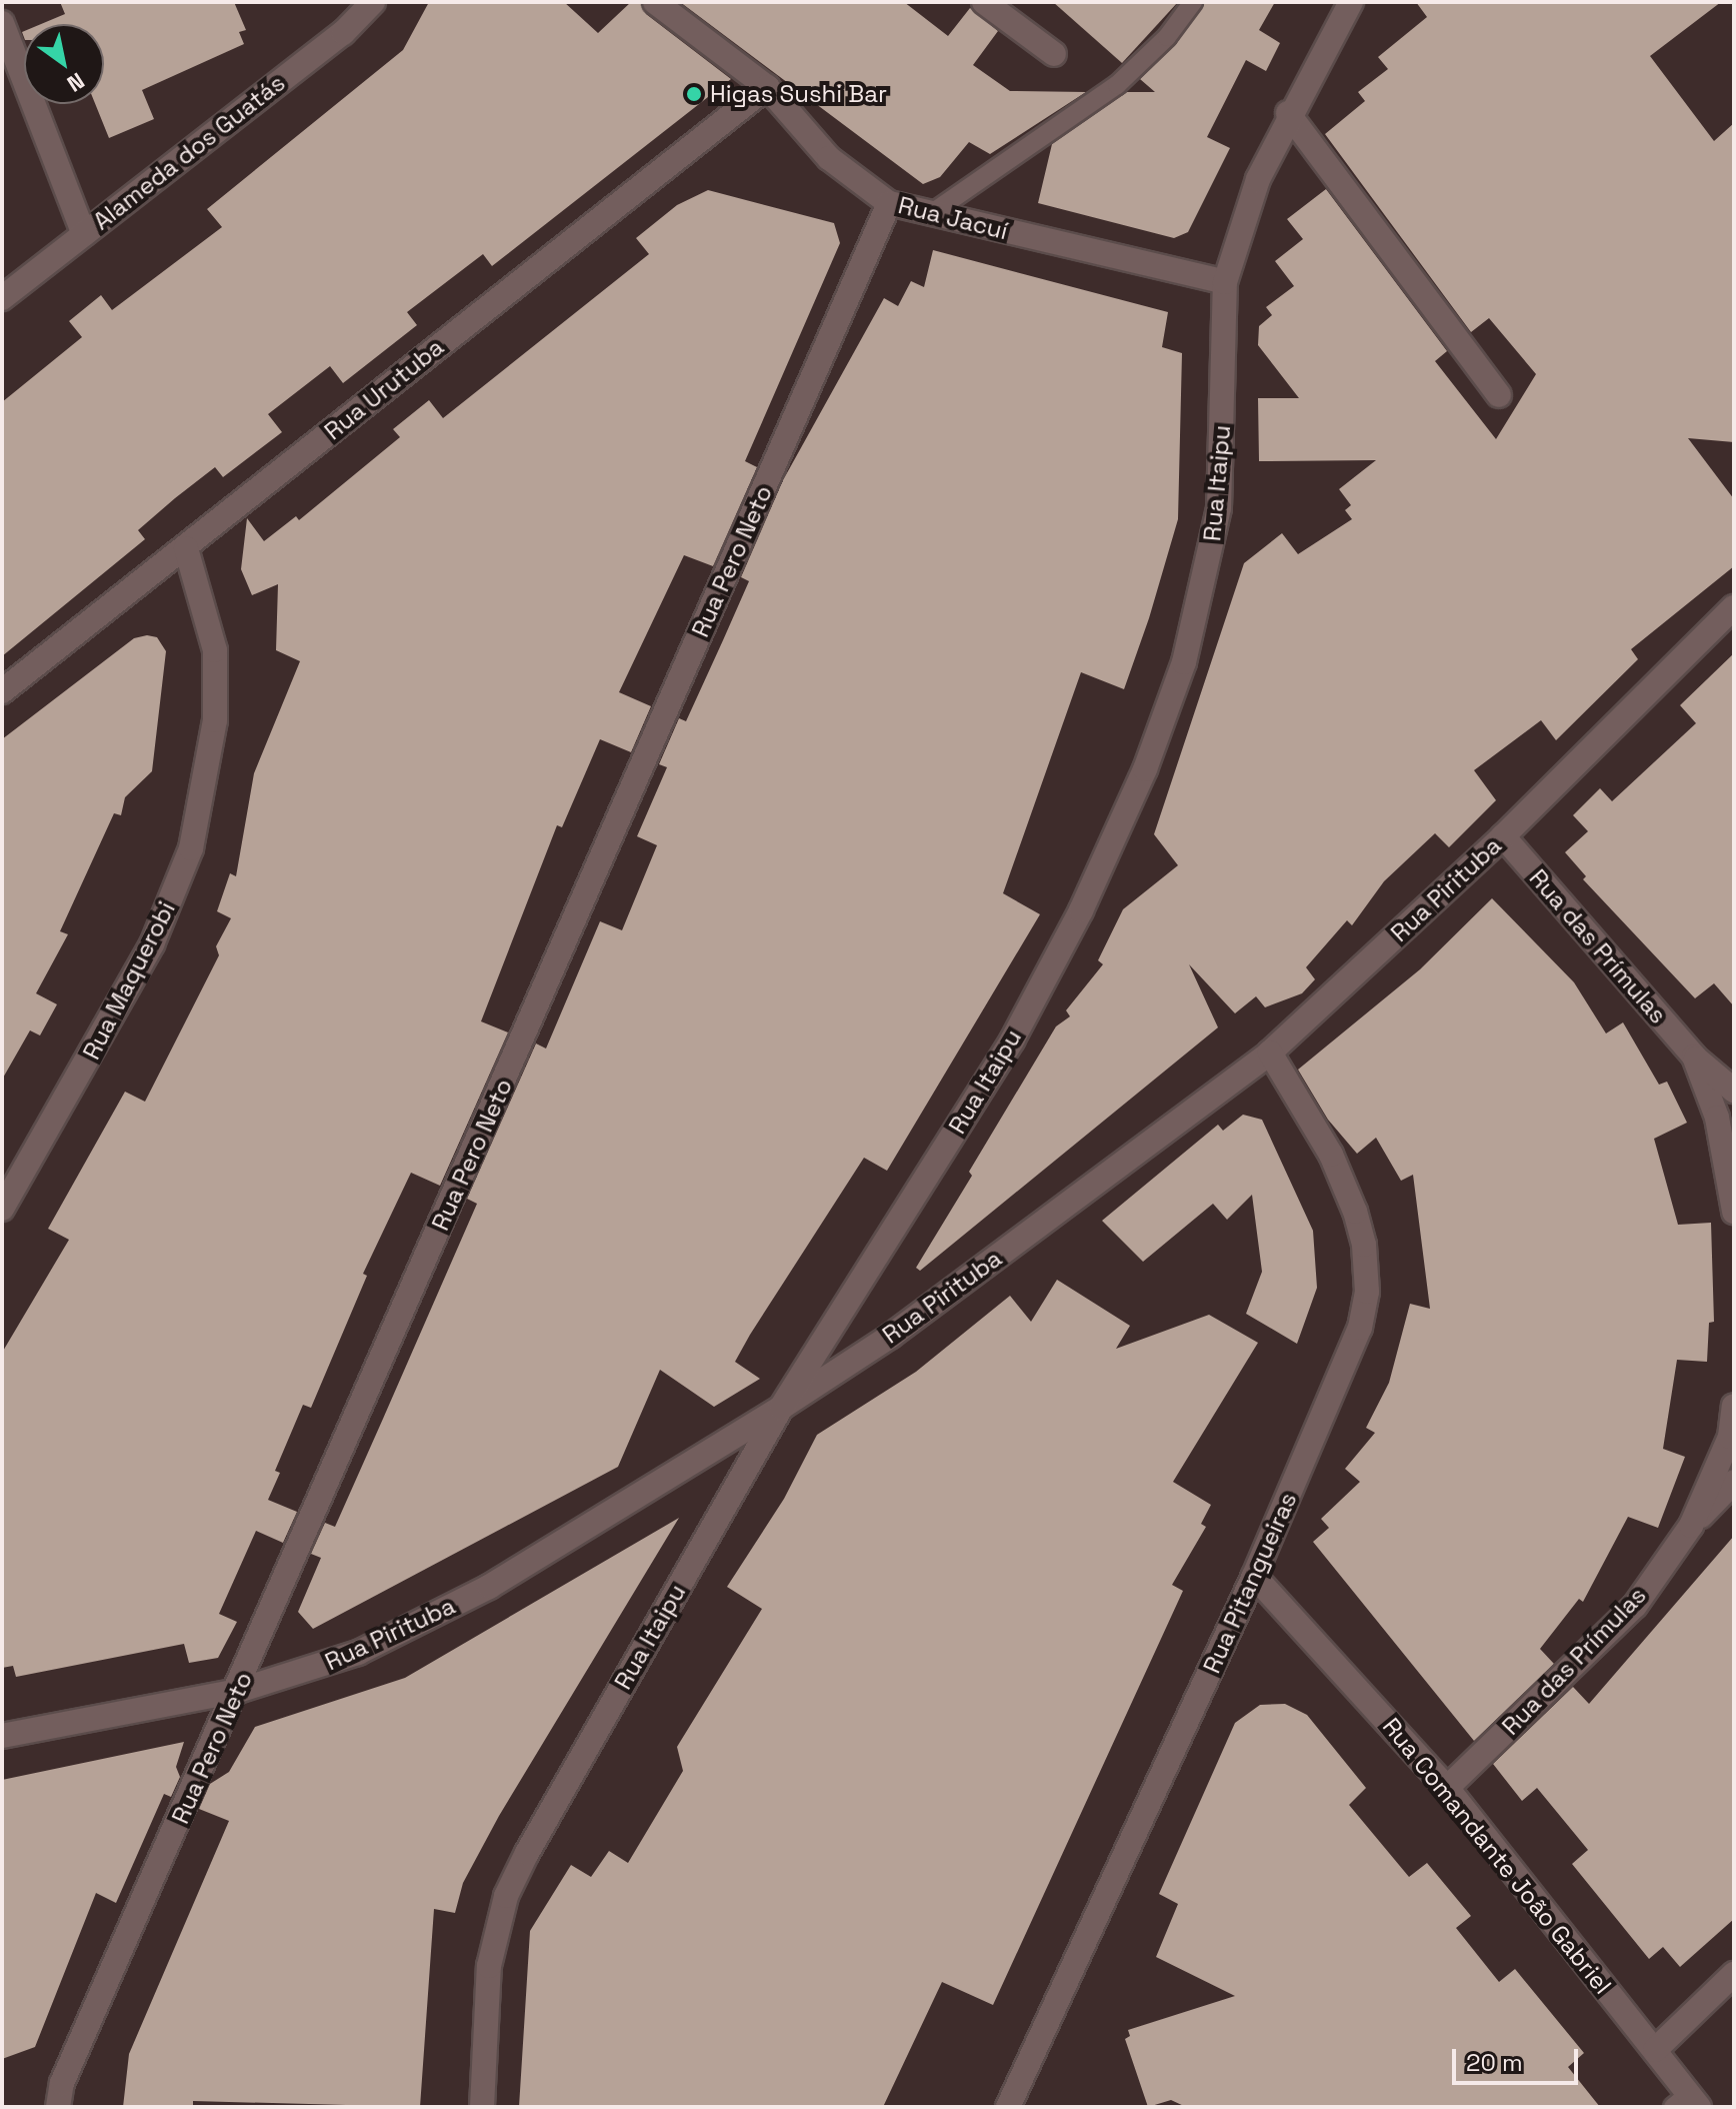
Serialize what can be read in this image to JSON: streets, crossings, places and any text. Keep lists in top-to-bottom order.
{
  "streets": {
    "street": [
      "Alameda dos Guatás",
      "Rua Jacuí",
      "Rua Urutuba",
      "Rua Itaipu",
      "Rua Pero Neto",
      "Rua Pirituba",
      "Rua das Prímulas",
      "Rua Maquerobi",
      "Rua Pitangueiras",
      "Rua Comandante João Gabriel"
    ]
  },
  "crossings": [
    ["Rua Jacuí", "Rua Urutuba"],
    ["Rua Jacuí", "Rua Itaipu"],
    ["Rua Jacuí", "Rua Pero Neto"],
    ["Rua Urutuba", "Rua Maquerobi"],
    ["Rua Itaipu", "Rua Pirituba"],
    ["Rua Pero Neto", "Rua Pirituba"],
    ["Rua Pirituba", "Rua das Prímulas"],
    ["Rua Pirituba", "Rua Pitangueiras"],
    ["Rua das Prímulas", "Rua Comandante João Gabriel"],
    ["Rua Pitangueiras", "Rua Comandante João Gabriel"]
  ],
  "places": ["Higas Sushi Bar"],
  "scale_bar": "20 m",
  "north": "bottom right"
}
